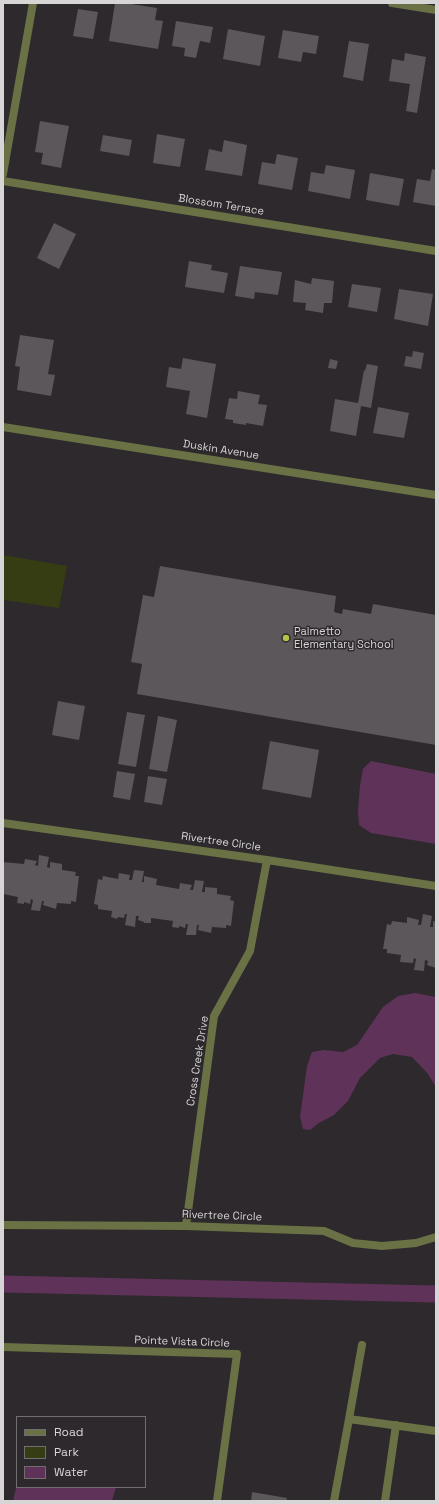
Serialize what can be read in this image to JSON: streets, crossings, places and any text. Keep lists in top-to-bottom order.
{
  "streets": {
    "street": [
      "Blossom Terrace",
      "Duskin Avenue",
      "Rivertree Circle",
      "Cross Creek Drive",
      "Pointe Vista Circle"
    ]
  },
  "crossings": [
    ["Rivertree Circle", "Cross Creek Drive"]
  ],
  "places": ["Palmetto Elementary School"],
  "legend": ["Road", "Park", "Water"]
}
